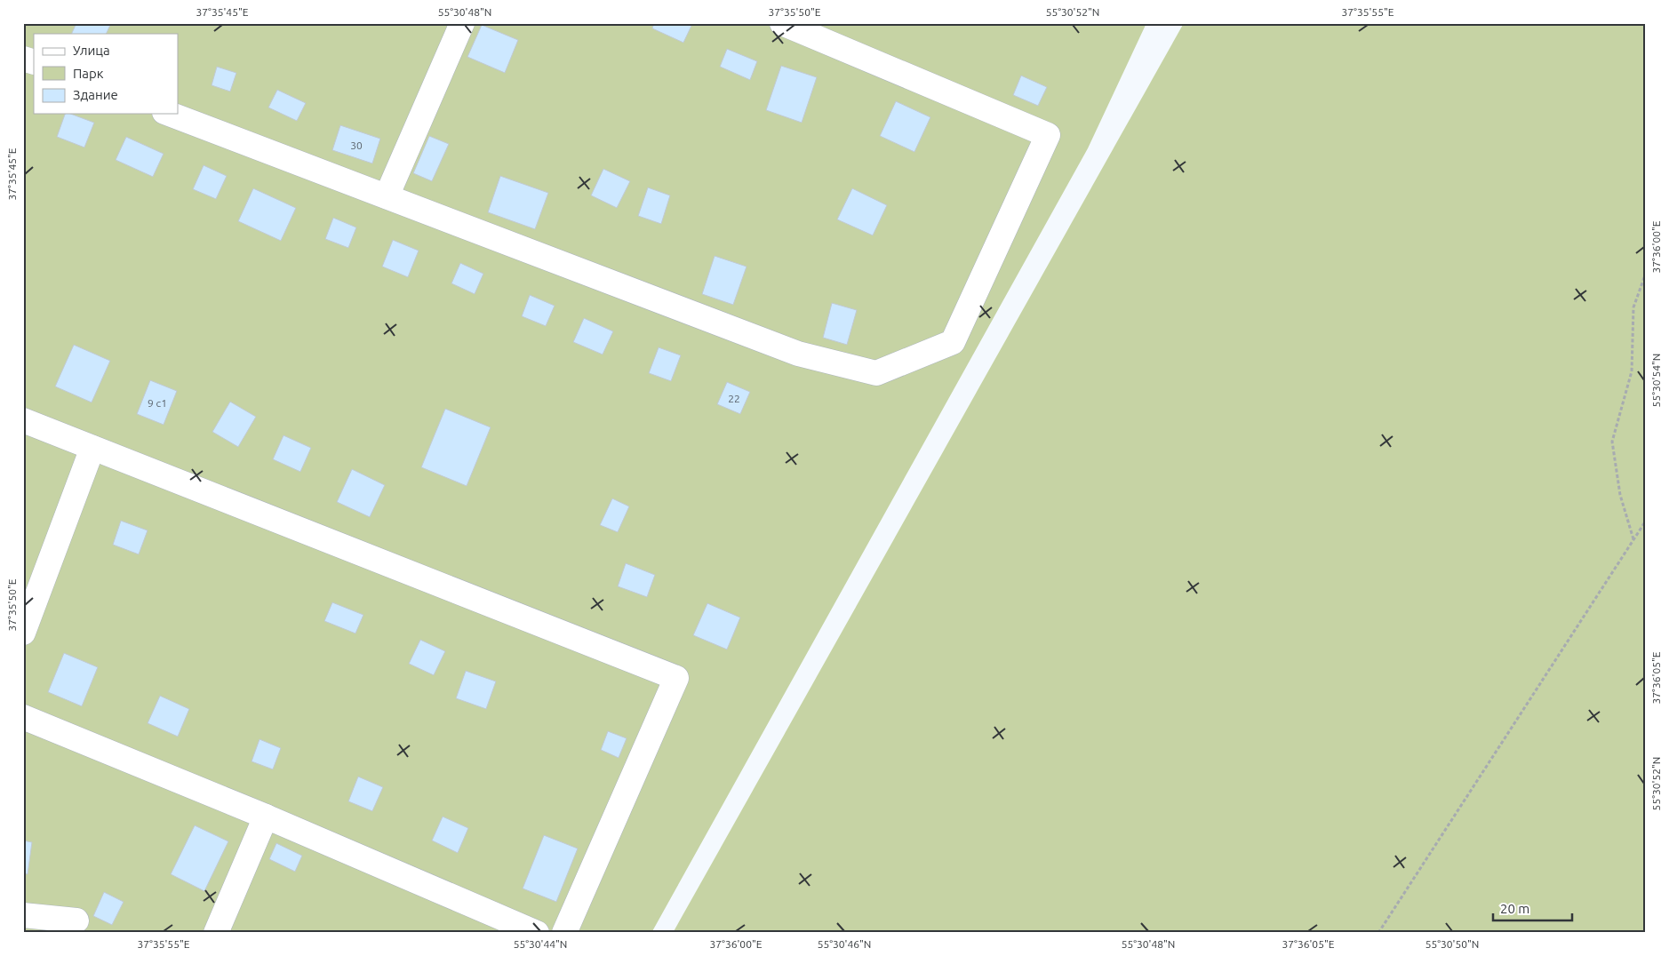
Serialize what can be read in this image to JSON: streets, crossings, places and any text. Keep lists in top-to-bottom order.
{
  "house_numbers": ["30", "22", "9 с1"],
  "legend": ["Улица", "Парк", "Здание"],
  "scale_bar": "20 m",
  "coordinates": [
    "37°35'45\"E",
    "55°30'48\"N",
    "37°35'50\"E",
    "55°30'52\"N",
    "37°35'55\"E",
    "37°36'00\"E",
    "55°30'54\"N",
    "37°36'05\"E",
    "55°30'44\"N",
    "55°30'46\"N",
    "55°30'50\"N"
  ]
}
